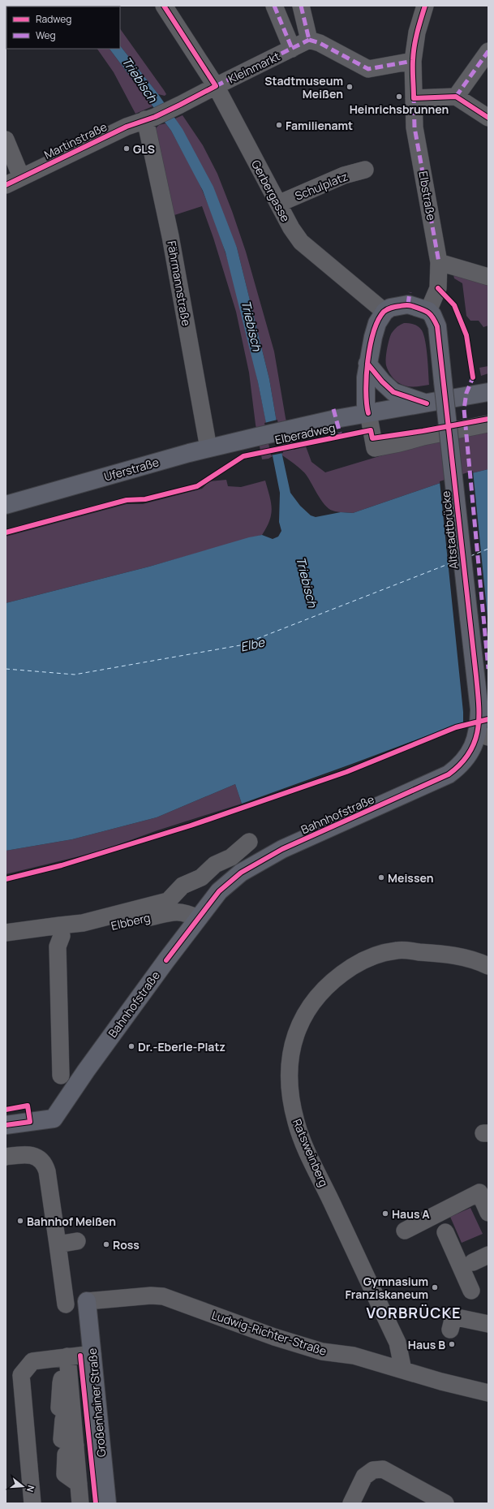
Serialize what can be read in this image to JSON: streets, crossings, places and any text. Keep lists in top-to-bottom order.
{
  "streets": {
    "main road": [
      "Uferstraße",
      "Altstadtbrücke",
      "Bahnhofstraße",
      "Großenhainer Straße"
    ],
    "street": [
      "Kleinmarkt",
      "Martinstraße",
      "Schulplatz",
      "Gerbergasse",
      "Elbstraße",
      "Fährmannstraße",
      "Elbberg",
      "Ratsweinberg",
      "Ludwig-Richter-Straße"
    ],
    "cycle path": ["Elberadweg"]
  },
  "crossings": [
    ["Kleinmarkt", "Martinstraße"],
    ["Kleinmarkt", "Gerbergasse"],
    ["Martinstraße", "Gerbergasse"],
    ["Martinstraße", "Fährmannstraße"],
    ["Schulplatz", "Gerbergasse"],
    ["Elbstraße", "Altstadtbrücke"],
    ["Fährmannstraße", "Uferstraße"],
    ["Altstadtbrücke", "Bahnhofstraße"],
    ["Bahnhofstraße", "Elbberg"],
    ["Ratsweinberg", "Ludwig-Richter-Straße"],
    ["Ludwig-Richter-Straße", "Großenhainer Straße"]
  ],
  "districts": ["VORBRÜCKE"],
  "water": ["Triebisch", "Elbe"],
  "places": [
    "Stadtmuseum Meißen",
    "Heinrichsbrunnen",
    "Familienamt",
    "GLS",
    "Meissen",
    "Dr.-Eberle-Platz",
    "Haus A",
    "Bahnhof Meißen",
    "Ross",
    "Gymnasium Franziskaneum",
    "Haus B"
  ],
  "legend": ["Radweg", "Weg"],
  "north": "right"
}
